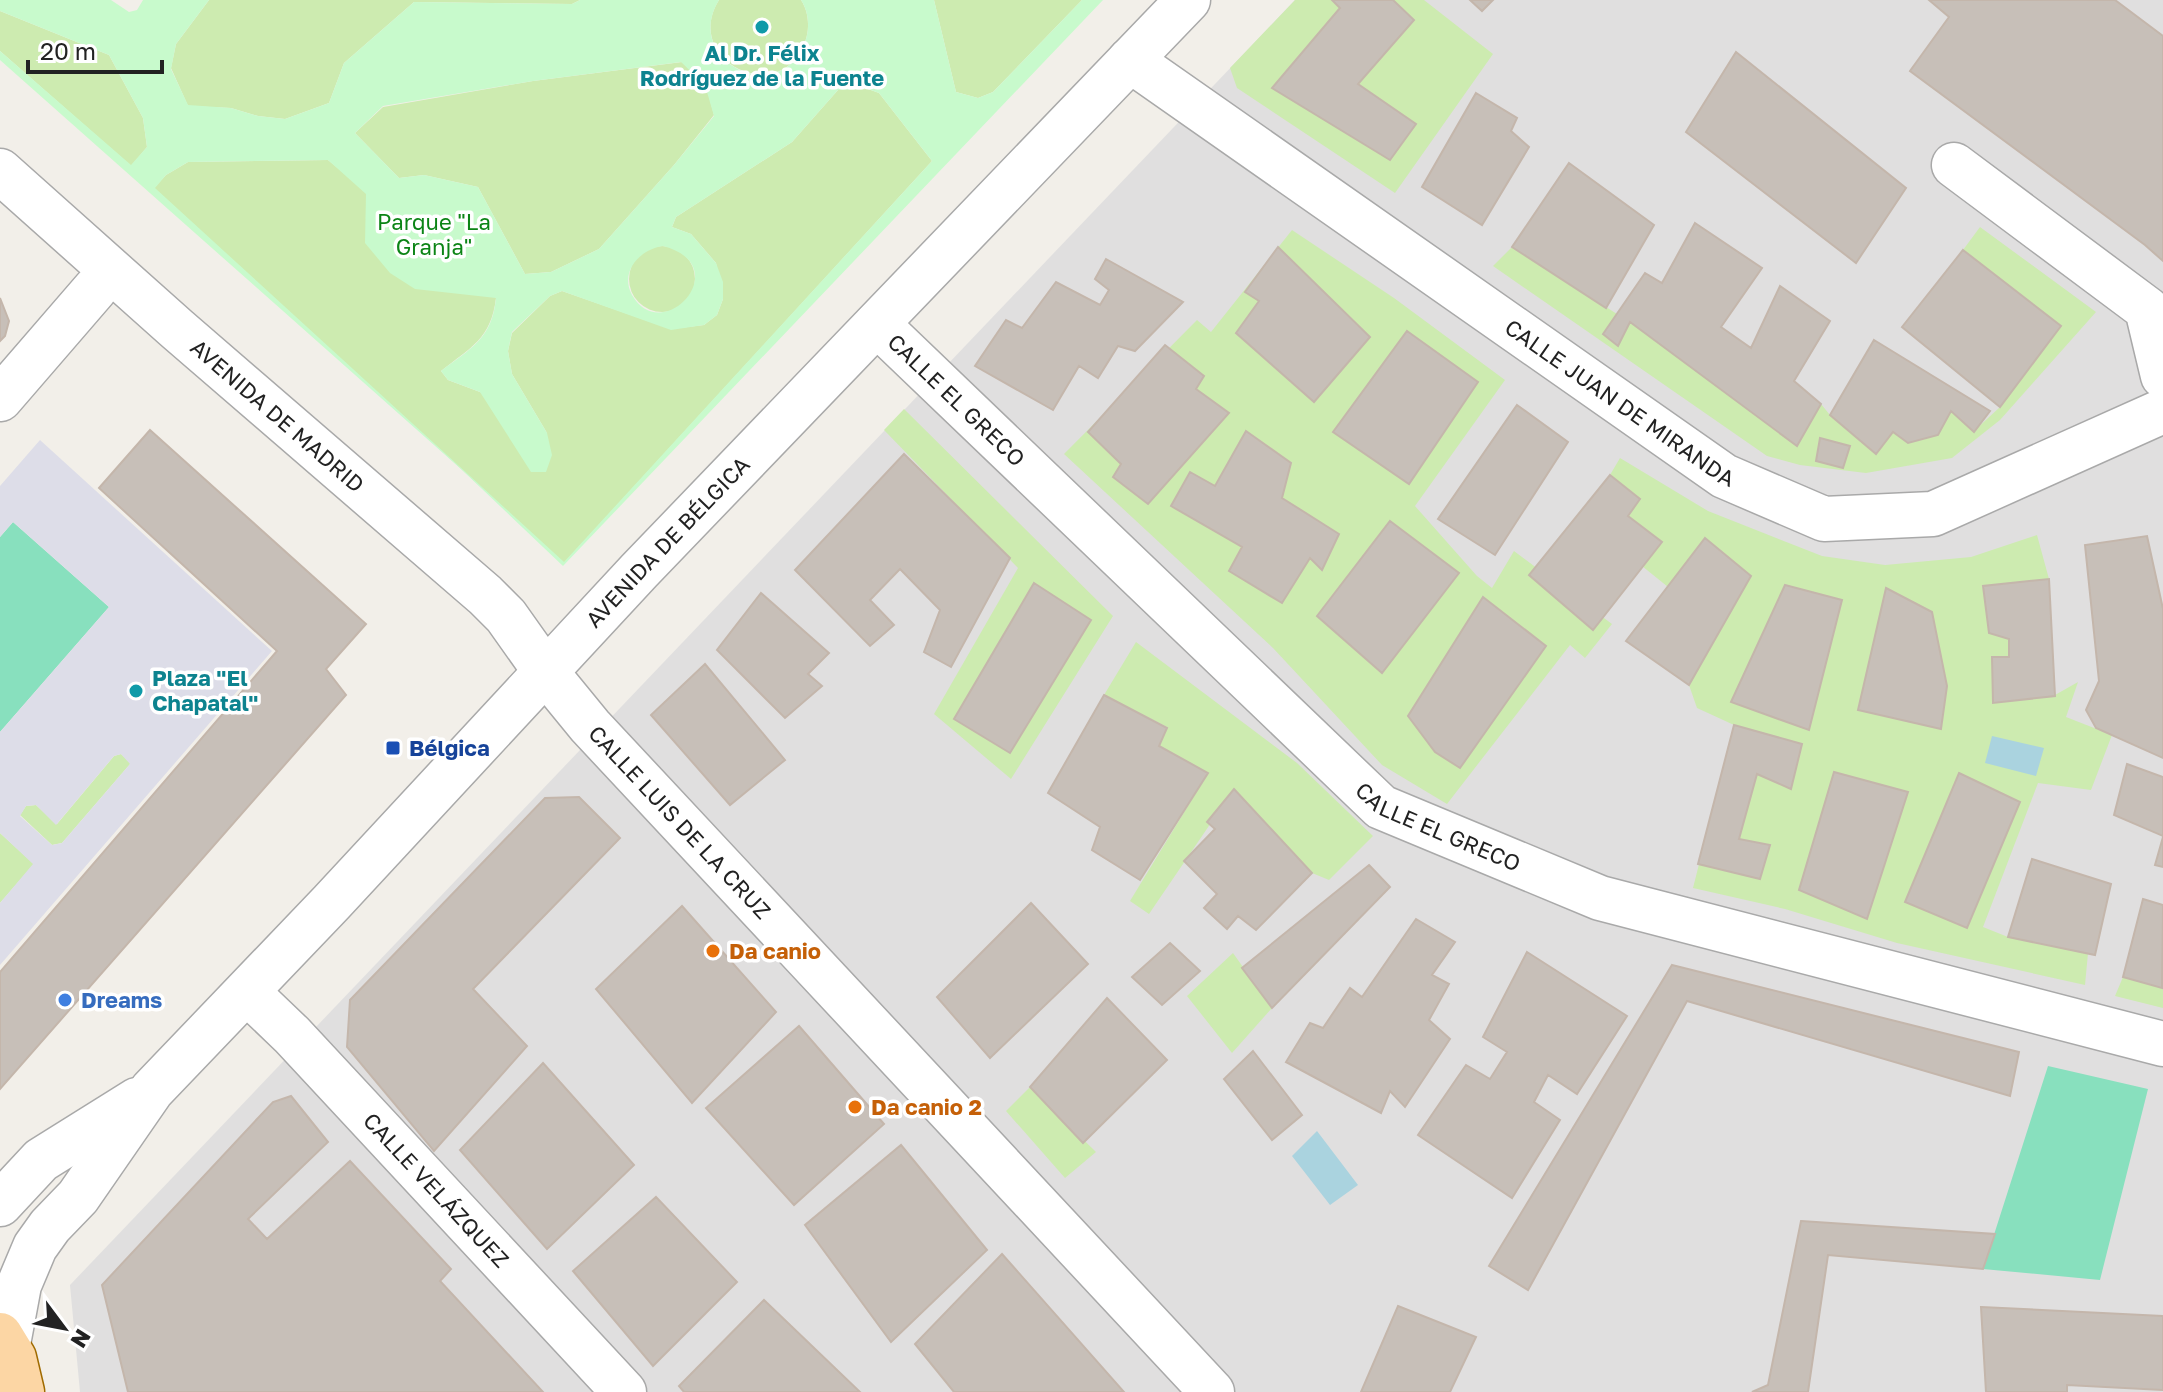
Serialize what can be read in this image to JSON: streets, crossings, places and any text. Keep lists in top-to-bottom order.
{
  "streets": {
    "street": [
      "CALLE EL GRECO",
      "CALLE JUAN DE MIRANDA",
      "AVENIDA DE MADRID",
      "AVENIDA DE BÉLGICA",
      "CALLE LUIS DE LA CRUZ",
      "CALLE VELÁZQUEZ"
    ]
  },
  "crossings": [
    ["CALLE EL GRECO", "AVENIDA DE BÉLGICA"],
    ["CALLE JUAN DE MIRANDA", "AVENIDA DE BÉLGICA"],
    ["AVENIDA DE MADRID", "AVENIDA DE BÉLGICA"],
    ["AVENIDA DE MADRID", "CALLE LUIS DE LA CRUZ"],
    ["AVENIDA DE BÉLGICA", "CALLE LUIS DE LA CRUZ"],
    ["AVENIDA DE BÉLGICA", "CALLE VELÁZQUEZ"]
  ],
  "parks": ["Parque \"La Granja\""],
  "places": {
    "other": [
      "Al Dr. Félix Rodríguez de la Fuente",
      "Plaza \"El Chapatal\"",
      "Da canio",
      "Dreams",
      "Da canio 2"
    ],
    "transit": ["Bélgica"]
  },
  "scale_bar": "20 m",
  "north": "bottom right"
}
